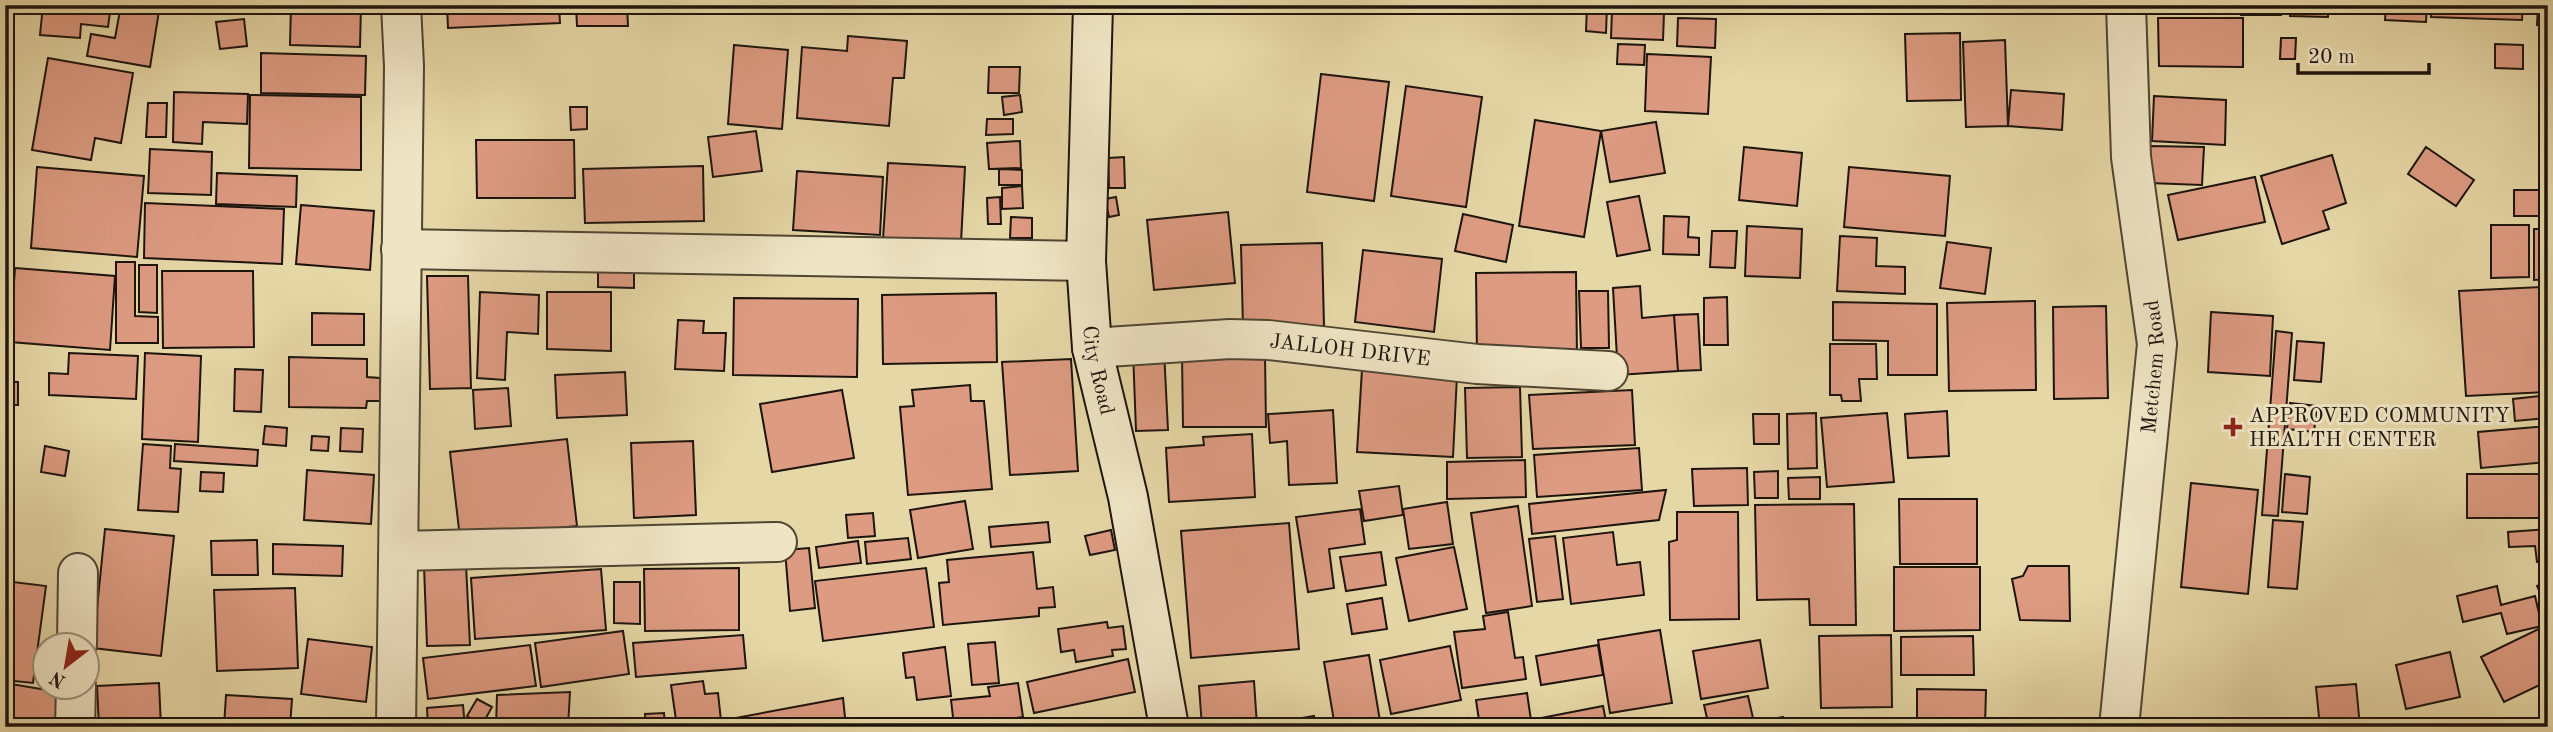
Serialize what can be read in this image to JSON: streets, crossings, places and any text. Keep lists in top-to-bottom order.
{
  "streets": {
    "street": ["JALLOH DRIVE", "Metchem Road", "City Road"]
  },
  "crossings": [
    ["JALLOH DRIVE", "City Road"]
  ],
  "places": {
    "health": ["APPROVED COMMUNITY HEALTH CENTER"]
  },
  "scale_bar": "20 m",
  "north": "bottom left"
}
